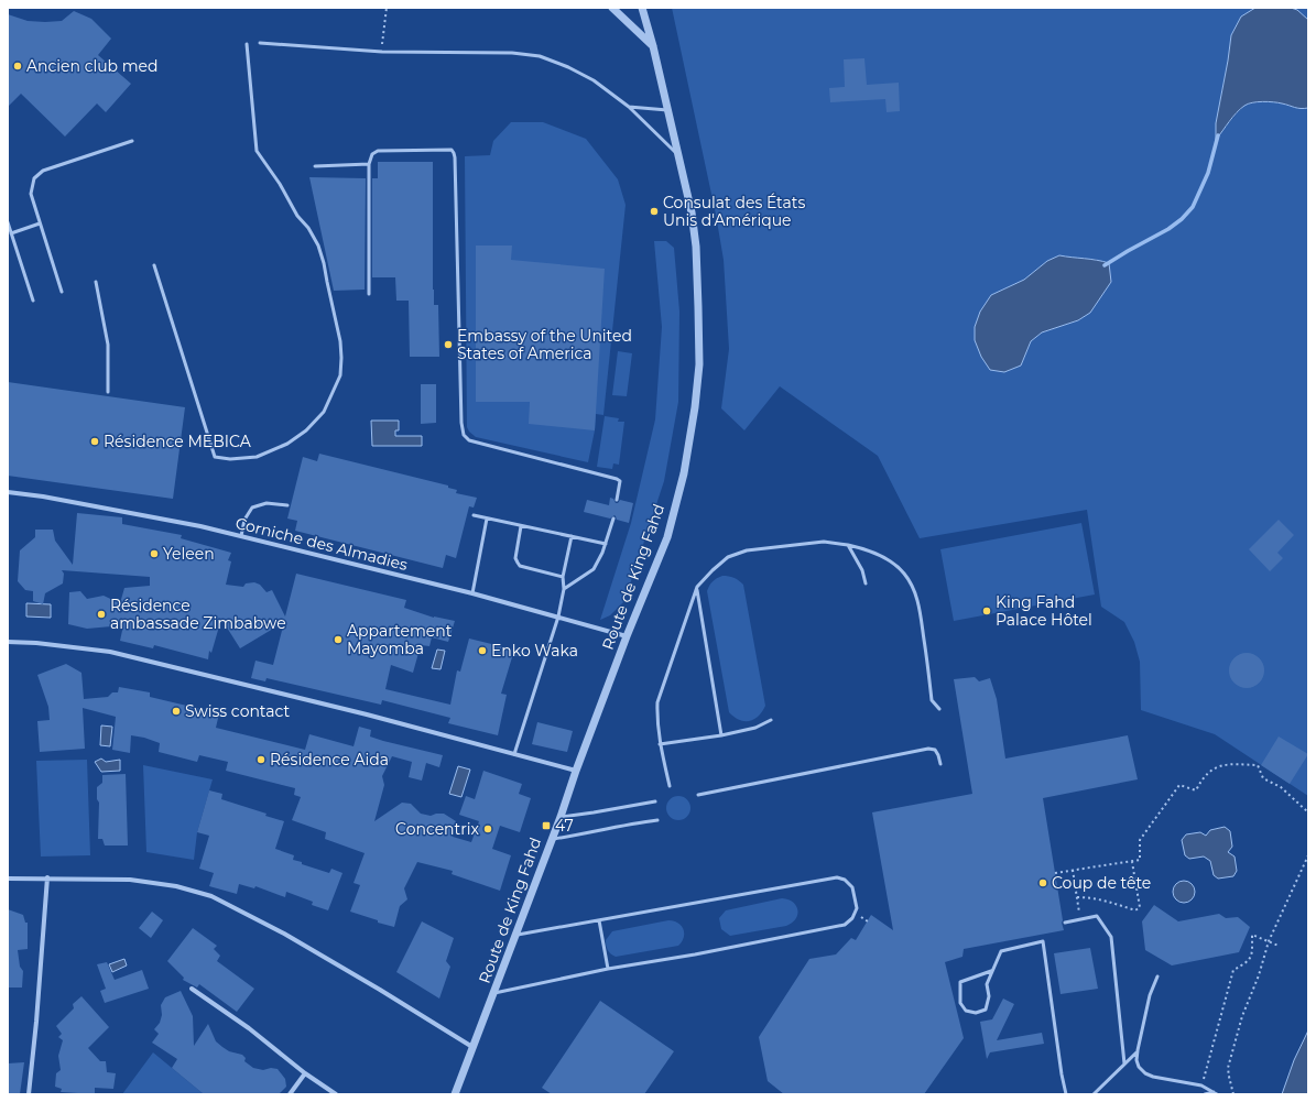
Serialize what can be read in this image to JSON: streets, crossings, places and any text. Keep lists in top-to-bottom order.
{
  "streets": {
    "street": ["Corniche des Almadies", "Route de King Fahd"]
  },
  "crossings": [
    ["Corniche des Almadies", "Route de King Fahd"]
  ],
  "places": {
    "other": [
      "Ancien club med",
      "Consulat des États Unis d'Amérique",
      "Embassy of the United States of America",
      "Résidence MEBICA",
      "Yeleen",
      "King Fahd Palace Hôtel",
      "Résidence ambassade Zimbabwe",
      "Appartement Mayomba",
      "Enko Waka",
      "Swiss contact",
      "Résidence Aida",
      "Concentrix",
      "Coup de tête"
    ],
    "transit": ["47"]
  }
}
